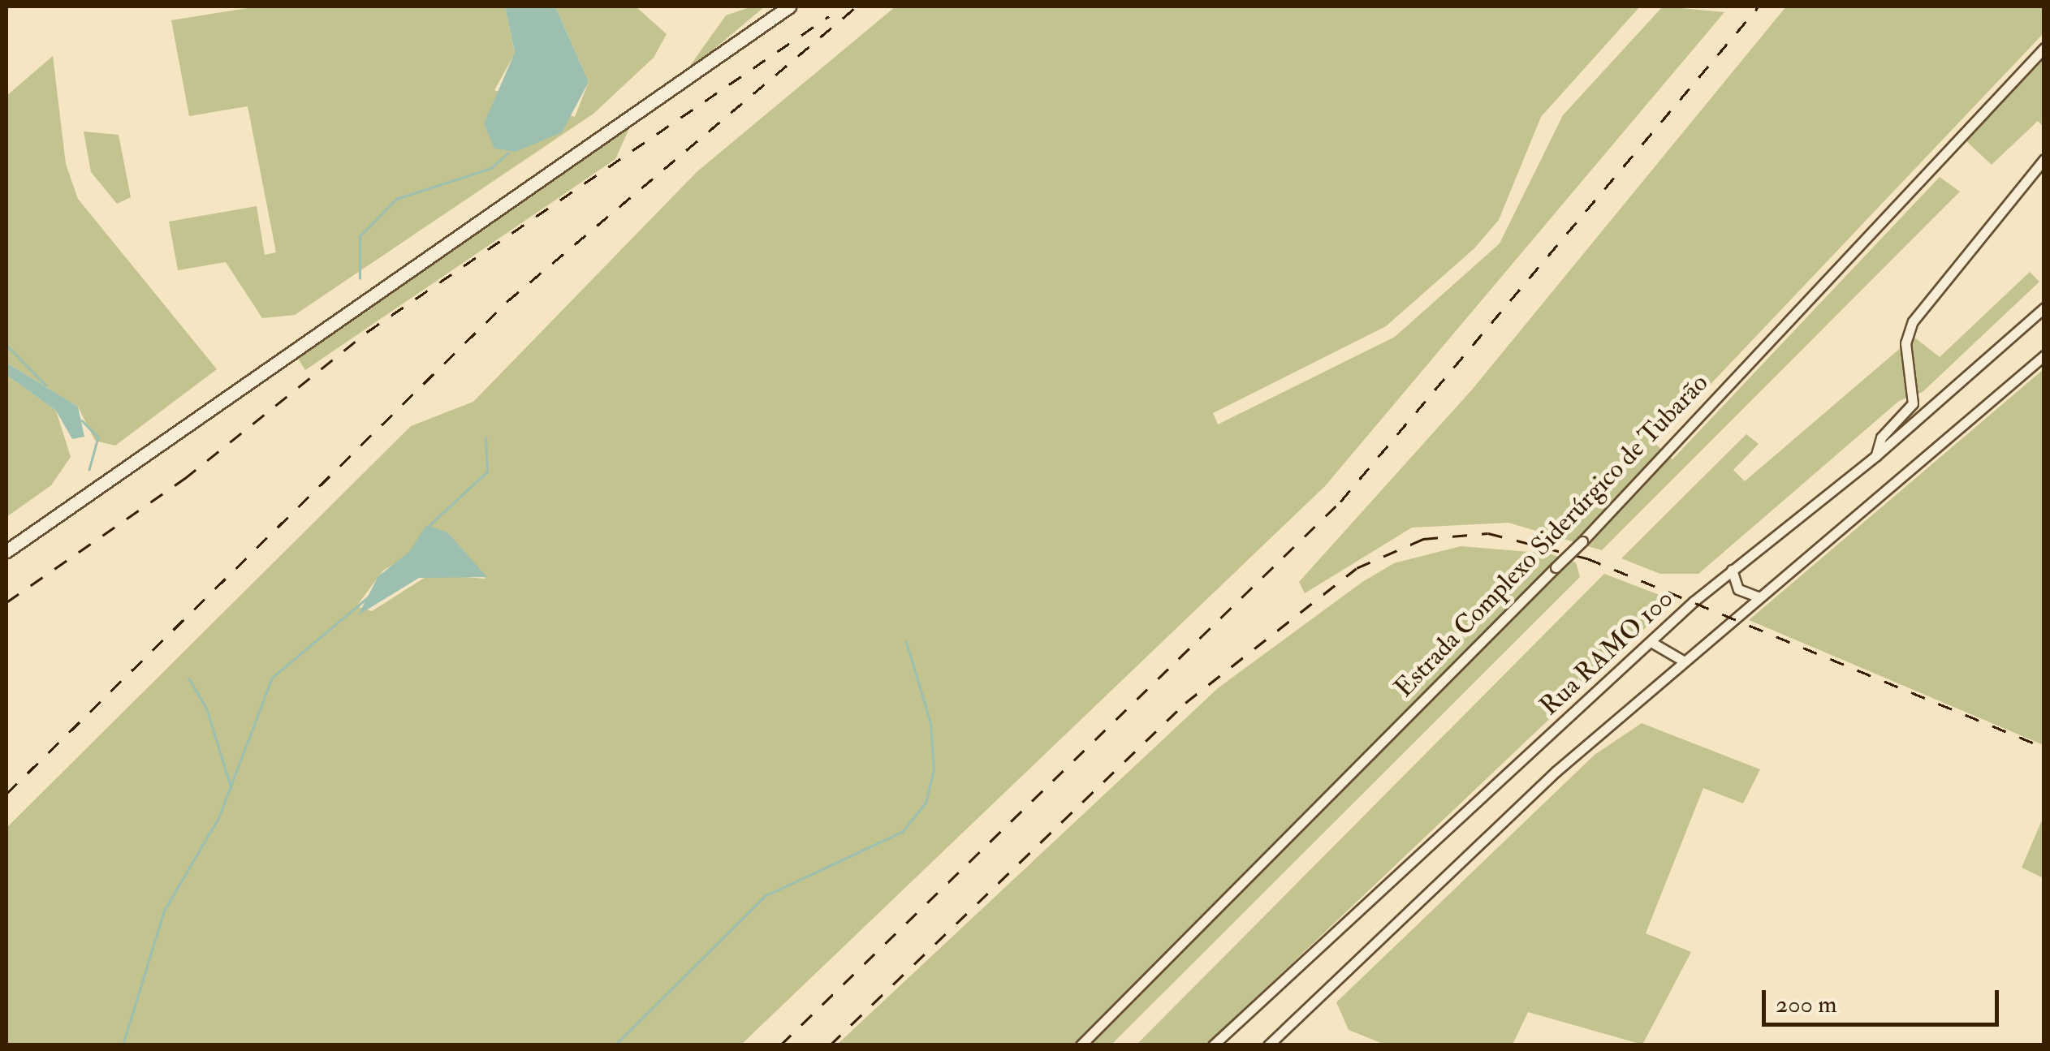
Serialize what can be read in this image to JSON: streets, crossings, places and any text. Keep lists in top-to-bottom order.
{
  "streets": {
    "street": ["Estrada Complexo Siderúrgico de Tubarão", "Rua RAMO 100"]
  },
  "scale_bar": "200 m"
}
